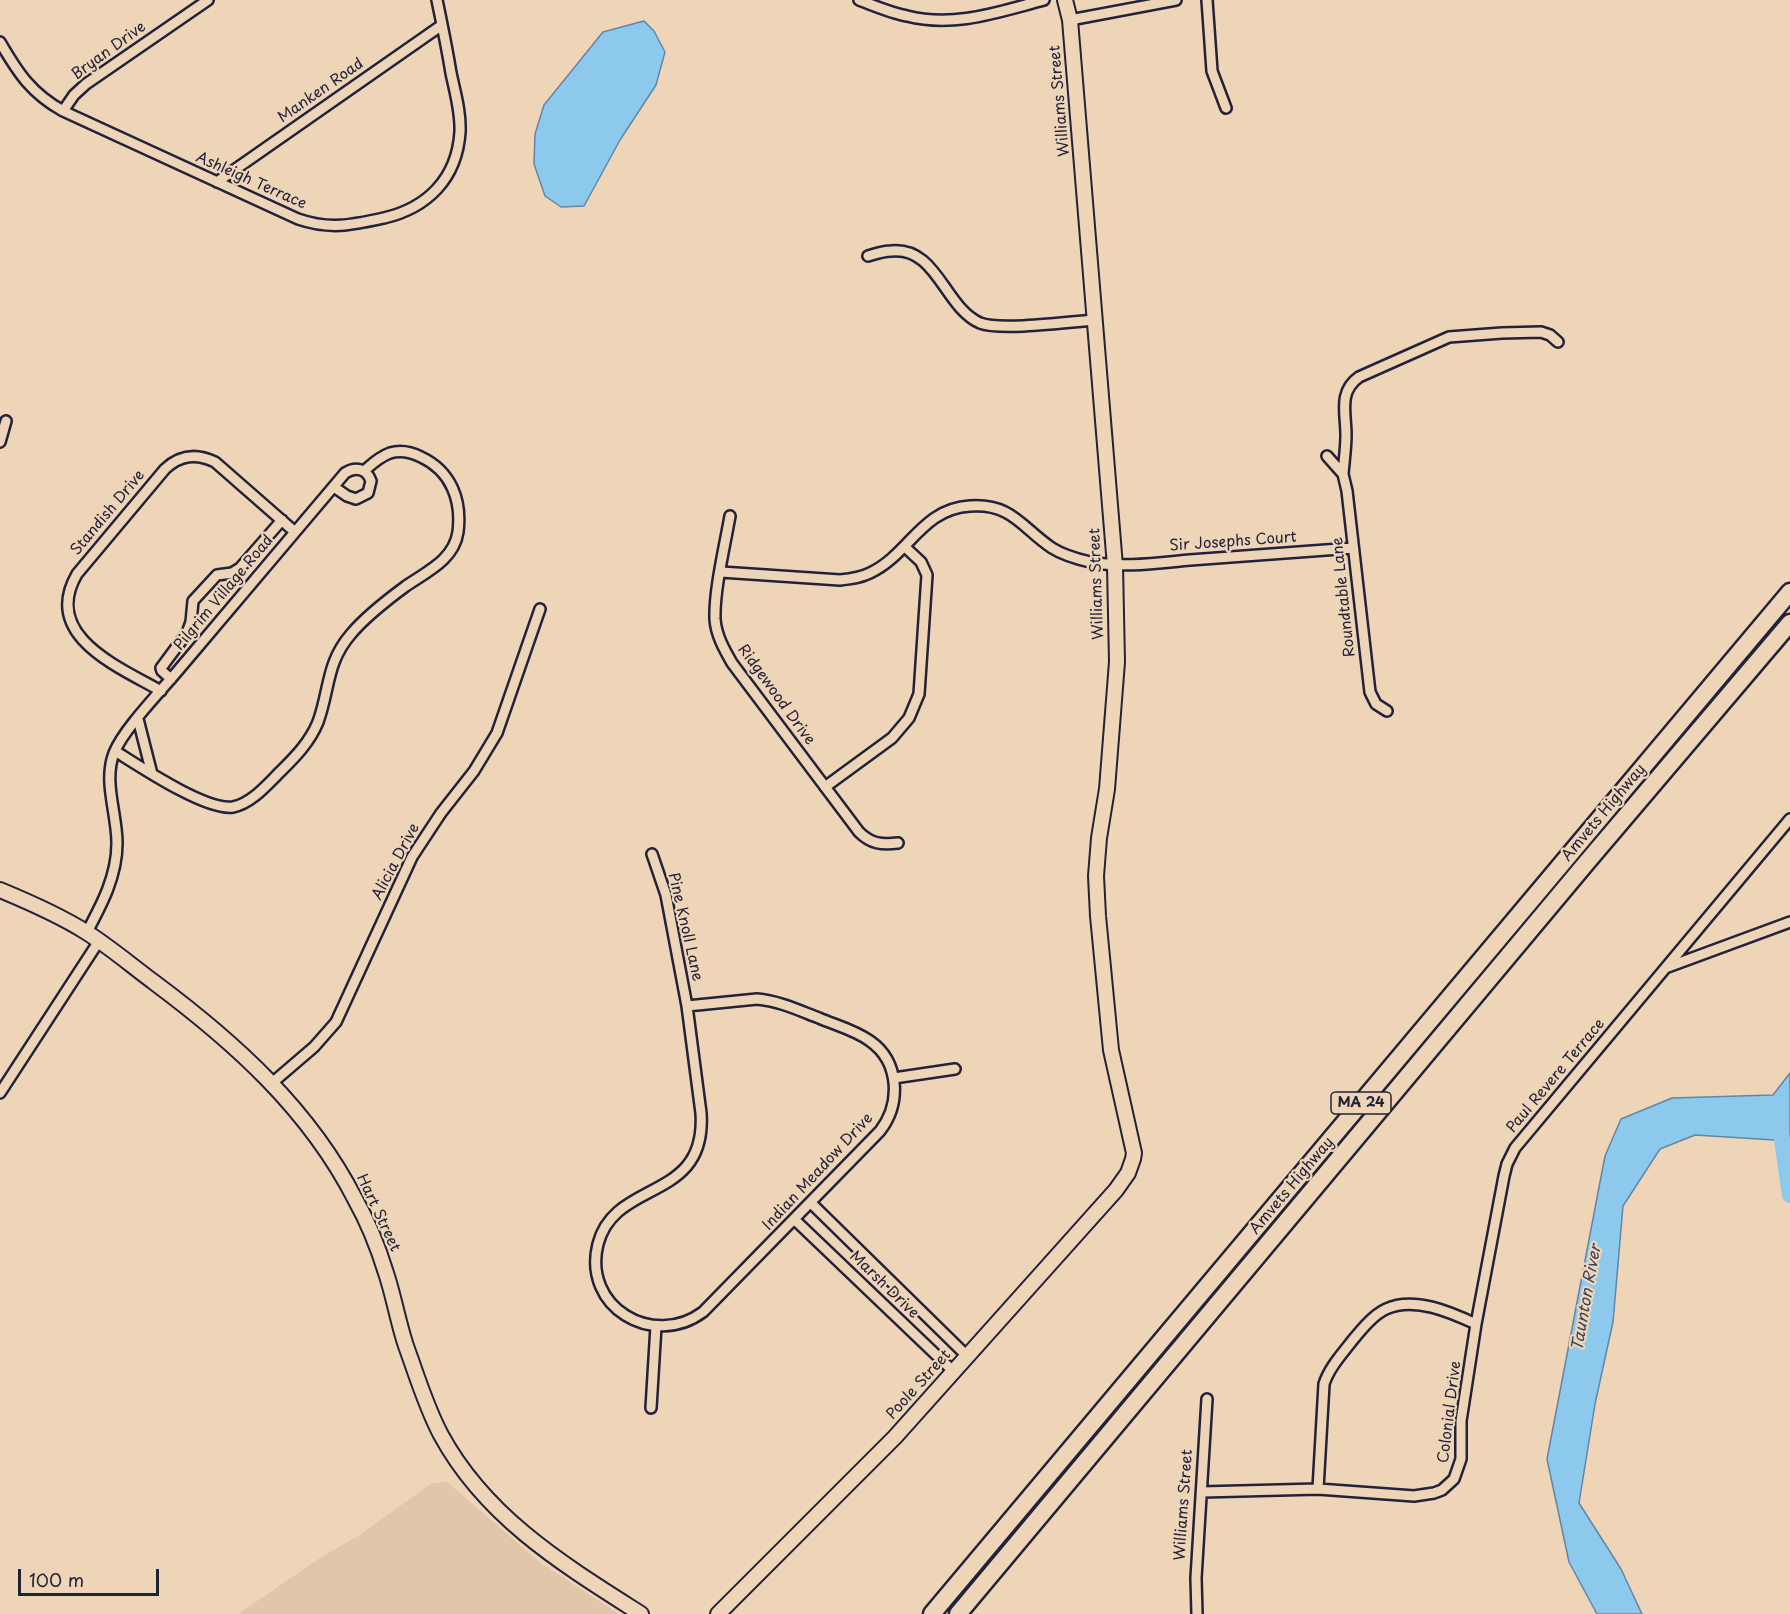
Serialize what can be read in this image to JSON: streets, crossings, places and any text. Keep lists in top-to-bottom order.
{
  "streets": {
    "highway": ["Amvets Highway", "MA 24"],
    "street": [
      "Bryan Drive",
      "Manken Road",
      "Williams Street",
      "Ashleigh Terrace",
      "Standish Drive",
      "Sir Josephs Court",
      "Pilgrim Village Road",
      "Roundtable Lane",
      "Ridgewood Drive",
      "Alicia Drive",
      "Pine Knoll Lane",
      "Paul Revere Terrace",
      "Indian Meadow Drive",
      "Hart Street",
      "Marsh Drive",
      "Poole Street",
      "Colonial Drive"
    ]
  },
  "crossings": [
    ["Bryan Drive", "Ashleigh Terrace"],
    ["Manken Road", "Ashleigh Terrace"],
    ["Williams Street", "Sir Josephs Court"],
    ["Williams Street", "Poole Street"],
    ["Williams Street", "Colonial Drive"],
    ["Standish Drive", "Pilgrim Village Road"],
    ["Sir Josephs Court", "Roundtable Lane"],
    ["Sir Josephs Court", "Ridgewood Drive"],
    ["Pilgrim Village Road", "Hart Street"],
    ["Alicia Drive", "Hart Street"],
    ["Pine Knoll Lane", "Indian Meadow Drive"],
    ["Paul Revere Terrace", "Colonial Drive"],
    ["Indian Meadow Drive", "Marsh Drive"],
    ["Marsh Drive", "Poole Street"]
  ],
  "water": ["Taunton River"],
  "scale_bar": "100 m"
}
